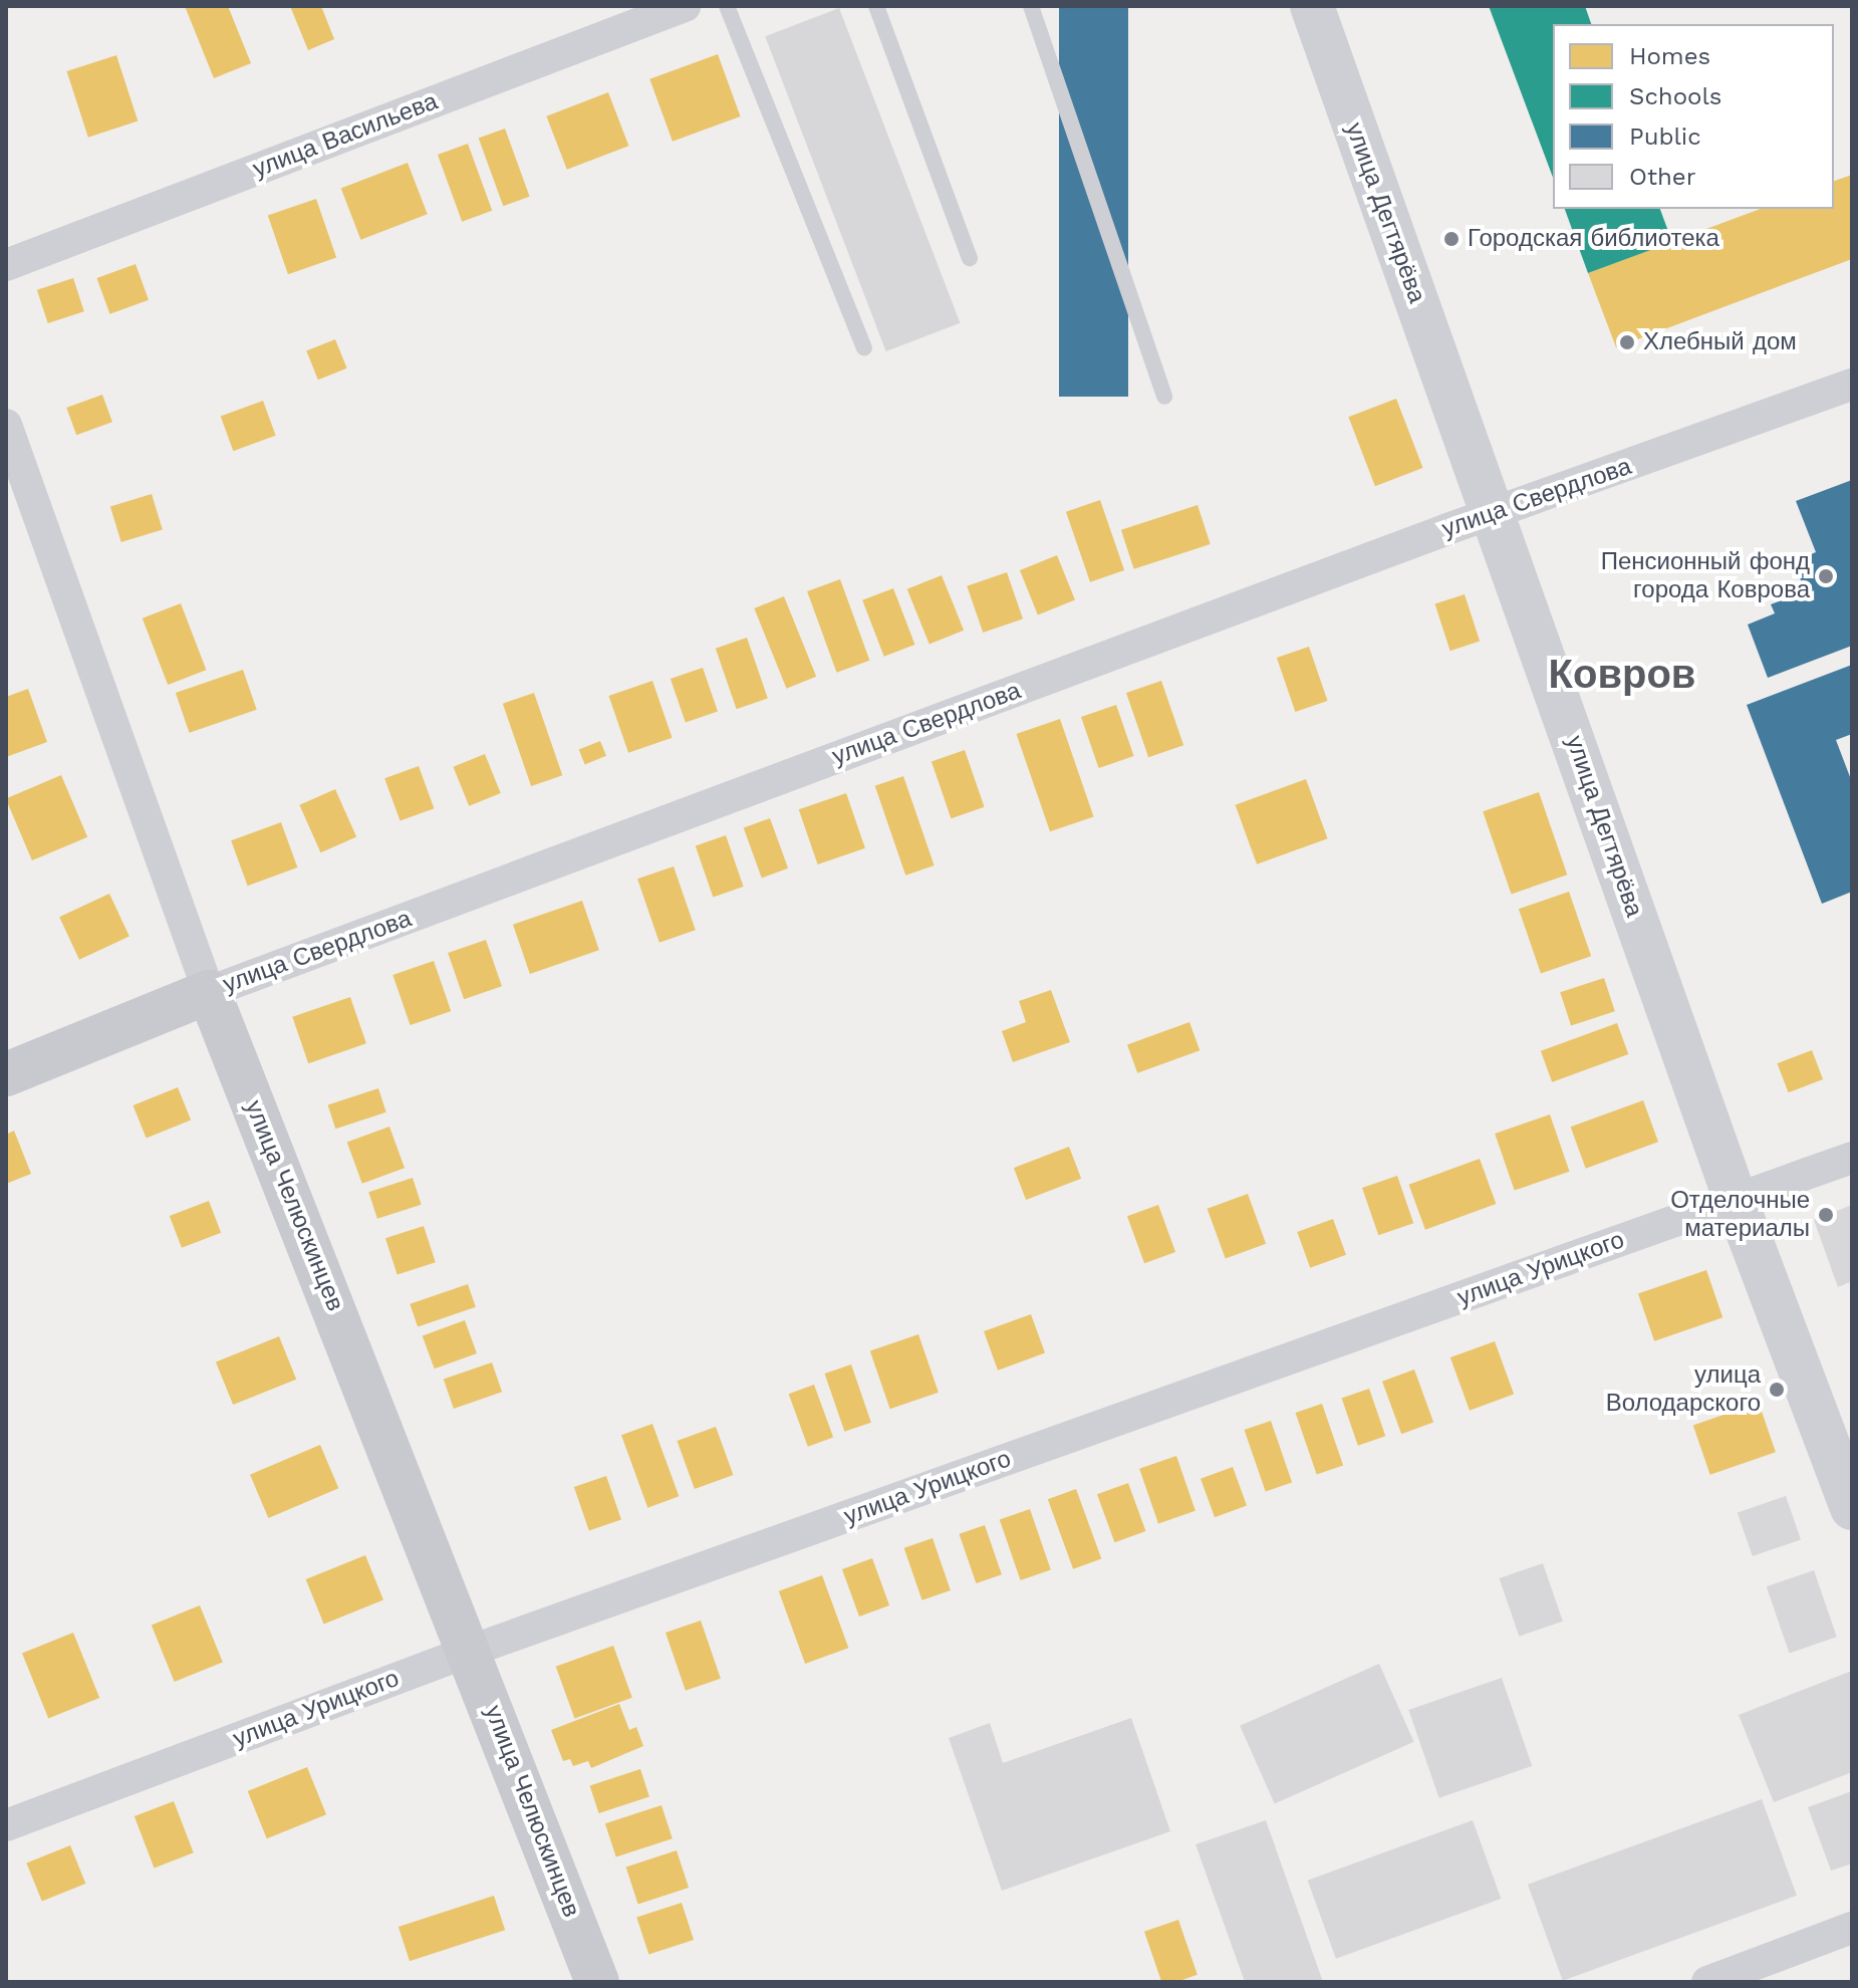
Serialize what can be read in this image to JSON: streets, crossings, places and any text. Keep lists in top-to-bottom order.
{
  "streets": {
    "main road": ["улица Дегтярёва", "улица Свердлова", "улица Челюскинцев"],
    "street": ["улица Васильева", "улица Урицкого"]
  },
  "crossings": [
    ["улица Дегтярёва", "улица Свердлова"],
    ["улица Дегтярёва", "улица Урицкого"],
    ["улица Свердлова", "улица Челюскинцев"],
    ["улица Челюскинцев", "улица Урицкого"]
  ],
  "districts": ["Ковров"],
  "places": [
    "Городская библиотека",
    "Хлебный дом",
    "Пенсионный фонд города Коврова",
    "Отделочные материалы",
    "улица Володарского"
  ],
  "legend": [
    "Homes",
    "Schools",
    "Public",
    "Other"
  ]
}
